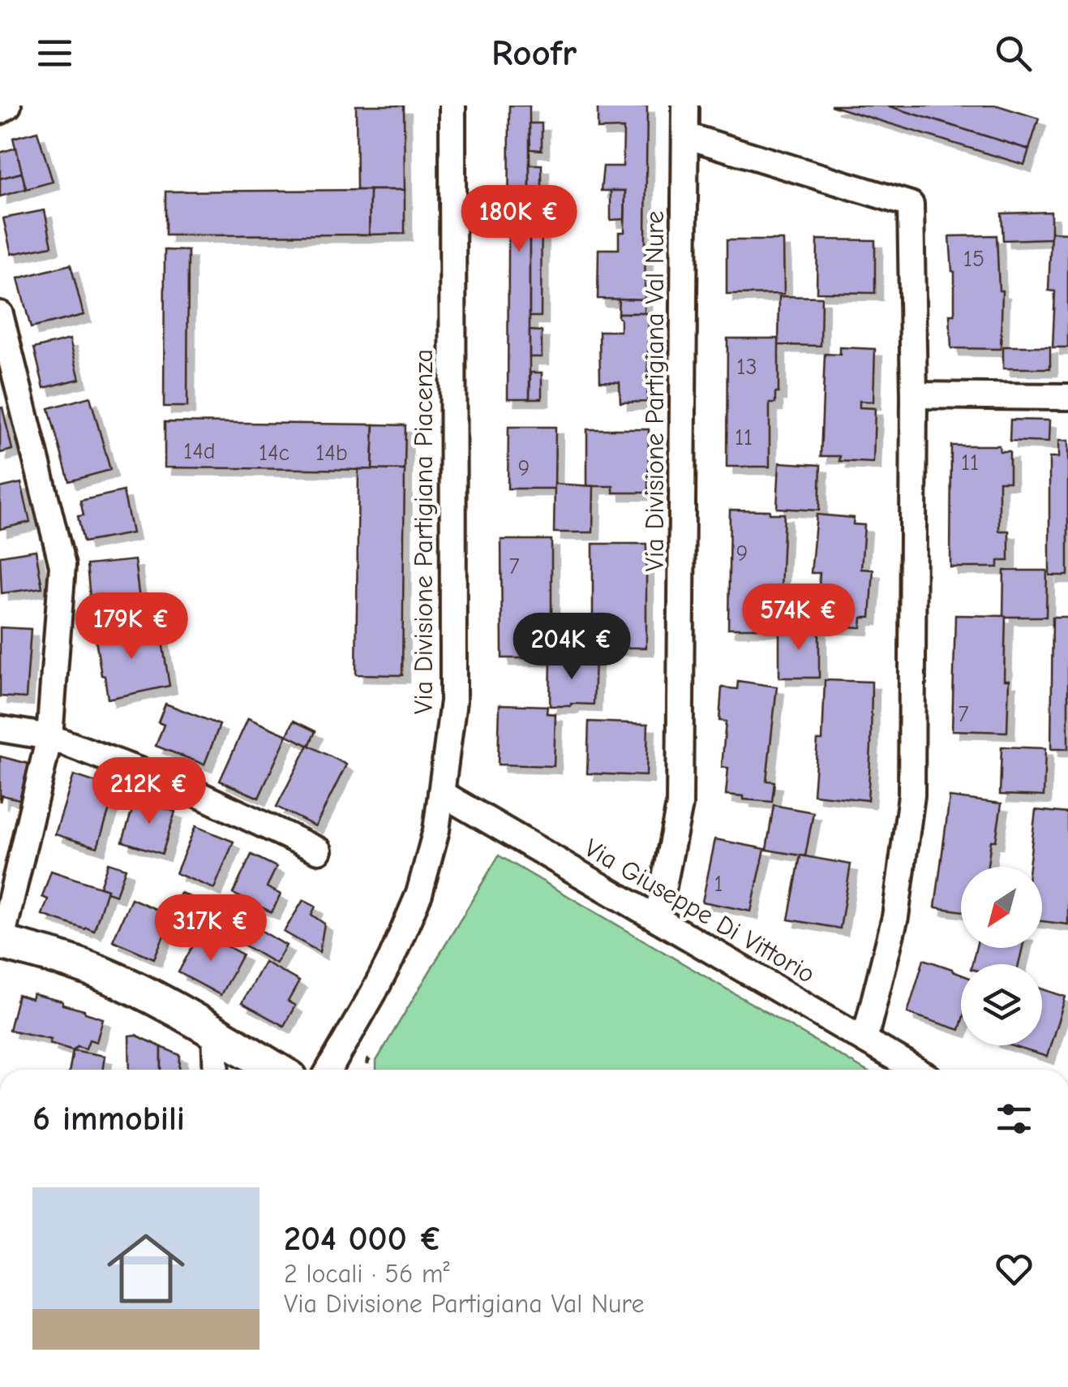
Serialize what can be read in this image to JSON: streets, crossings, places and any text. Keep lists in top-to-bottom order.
{
  "streets": {
    "street": ["Via Divisione Partigiana Val Nure", "Via Divisione Partigiana Piacenza", "Via Giuseppe Di Vittorio"]
  },
  "crossings": [
    ["Via Divisione Partigiana Val Nure", "Via Giuseppe Di Vittorio"],
    ["Via Divisione Partigiana Piacenza", "Via Giuseppe Di Vittorio"]
  ],
  "house_numbers": [
    "15",
    "13",
    "11",
    "14d",
    "14c",
    "14b",
    "11",
    "9",
    "9",
    "7",
    "7",
    "1"
  ],
  "north": "bottom left",
  "page": {
    "header": "Roofr",
    "price": [
      "180K €",
      "574K €",
      "179K €",
      "204K €",
      "212K €",
      "317K €"
    ],
    "heading": "6 immobili",
    "list": [
      {
        "name": "204 000 €",
        "note": "2 locali · 56 m² · Via Divisione Partigiana Val Nure"
      }
    ]
  }
}
